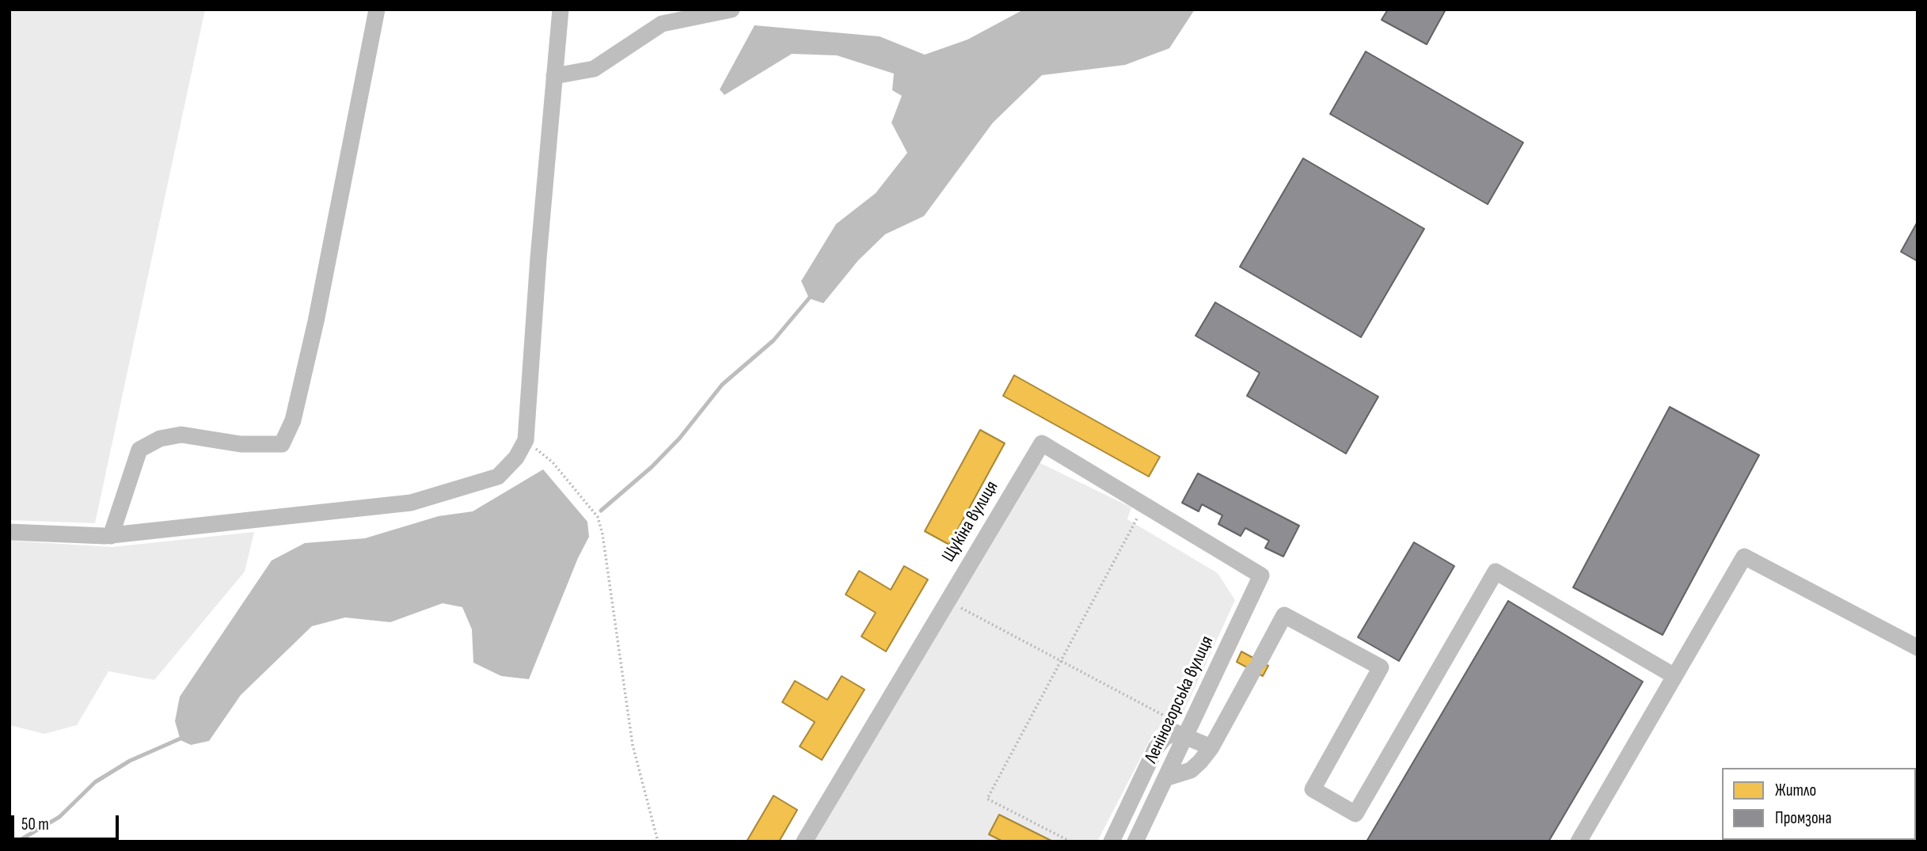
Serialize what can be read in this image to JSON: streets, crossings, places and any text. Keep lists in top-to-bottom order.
{
  "streets": {
    "street": ["Щукіна вулиця", "Леніногорська вулиця"]
  },
  "crossings": [
    ["Щукіна вулиця", "Леніногорська вулиця"]
  ],
  "legend": ["Житло", "Промзона"],
  "scale_bar": "50 m"
}
